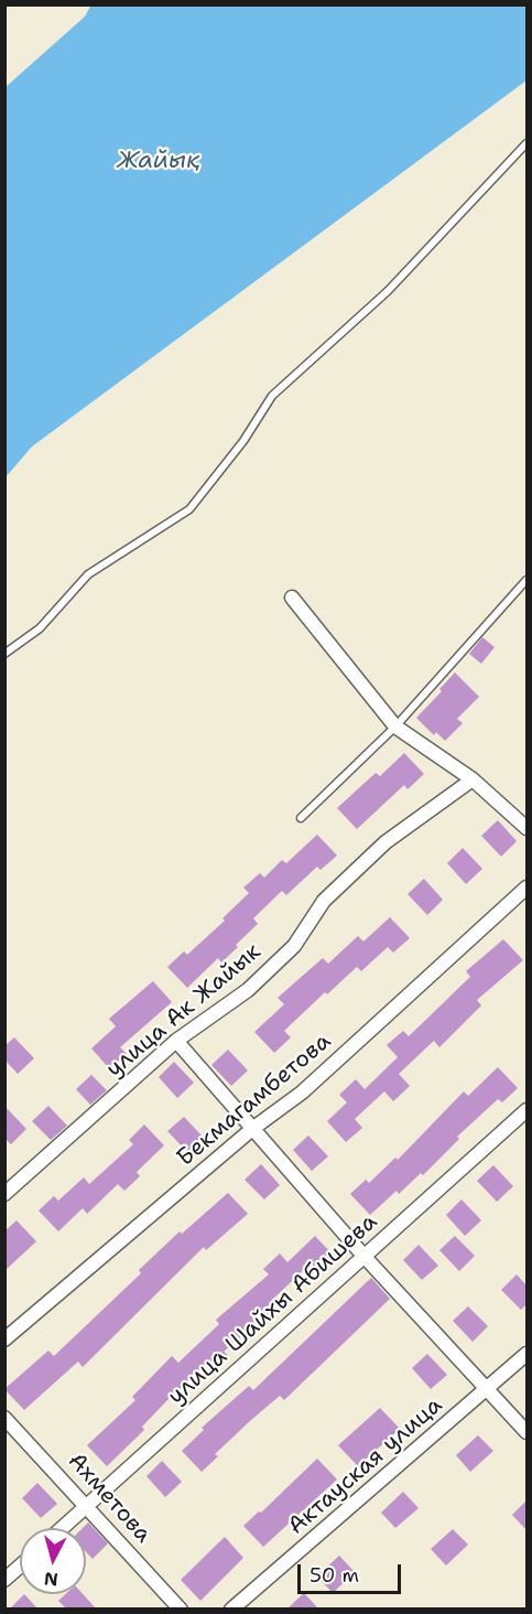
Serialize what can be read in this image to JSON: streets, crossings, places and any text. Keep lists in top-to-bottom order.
{
  "streets": {
    "street": [
      "улица Ак Жайык",
      "Бекмагамбетова",
      "улица Шайхы Абишева",
      "Актауская улица",
      "Ахметова"
    ]
  },
  "crossings": [
    ["улица Шайхы Абишева", "Ахметова"]
  ],
  "water": ["Жайық"],
  "scale_bar": "50 m",
  "north": "bottom"
}
